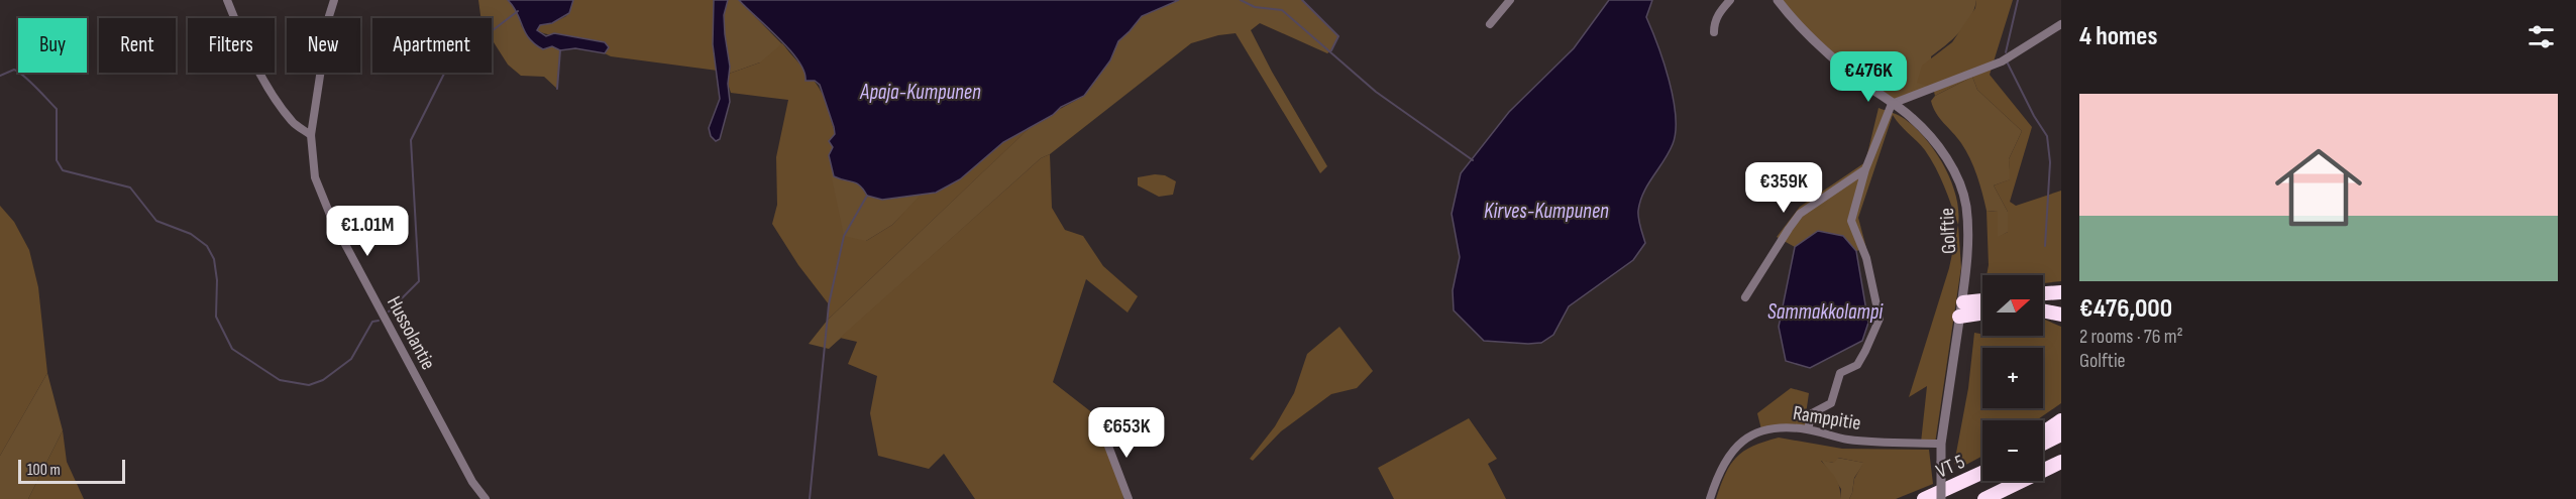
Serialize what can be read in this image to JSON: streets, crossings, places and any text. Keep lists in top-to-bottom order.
{
  "streets": {
    "highway": ["VT 5"],
    "street": ["Golftie", "Hussolantie", "Ramppitie"]
  },
  "crossings": [
    ["Golftie", "Ramppitie"]
  ],
  "water": ["Apaja-Kumpunen", "Kirves-Kumpunen", "Sammakkolampi"],
  "scale_bar": "100 m",
  "north": "right",
  "page": {
    "heading": "4 homes",
    "chip": [
      "Buy",
      "Rent",
      "Filters",
      "New",
      "Apartment"
    ],
    "price": [
      "€476K",
      "€359K",
      "€1.01M",
      "€653K"
    ],
    "list": [
      {
        "name": "€476,000",
        "note": "2 rooms · 76 m² · Golftie"
      }
    ],
    "map_buttons": ["+", "−"],
    "scale": "100 m"
  }
}
